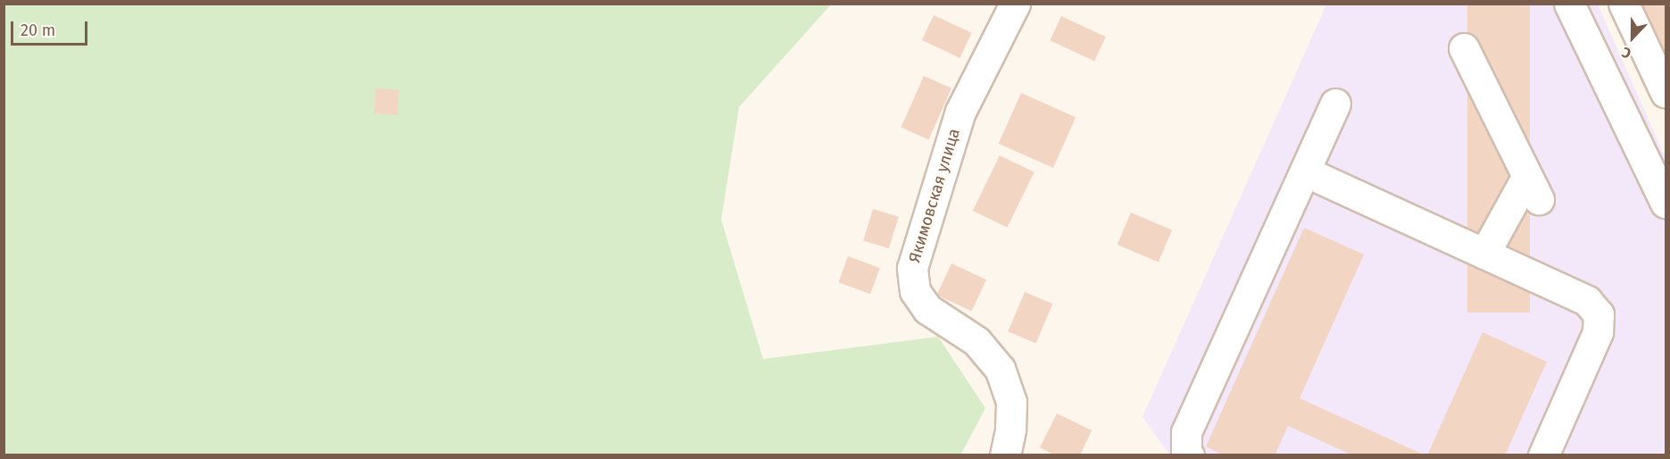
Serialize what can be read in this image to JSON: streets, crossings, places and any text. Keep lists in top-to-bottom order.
{
  "streets": {
    "street": ["Якимовская улица"]
  },
  "scale_bar": "20 m",
  "north": "bottom"
}
